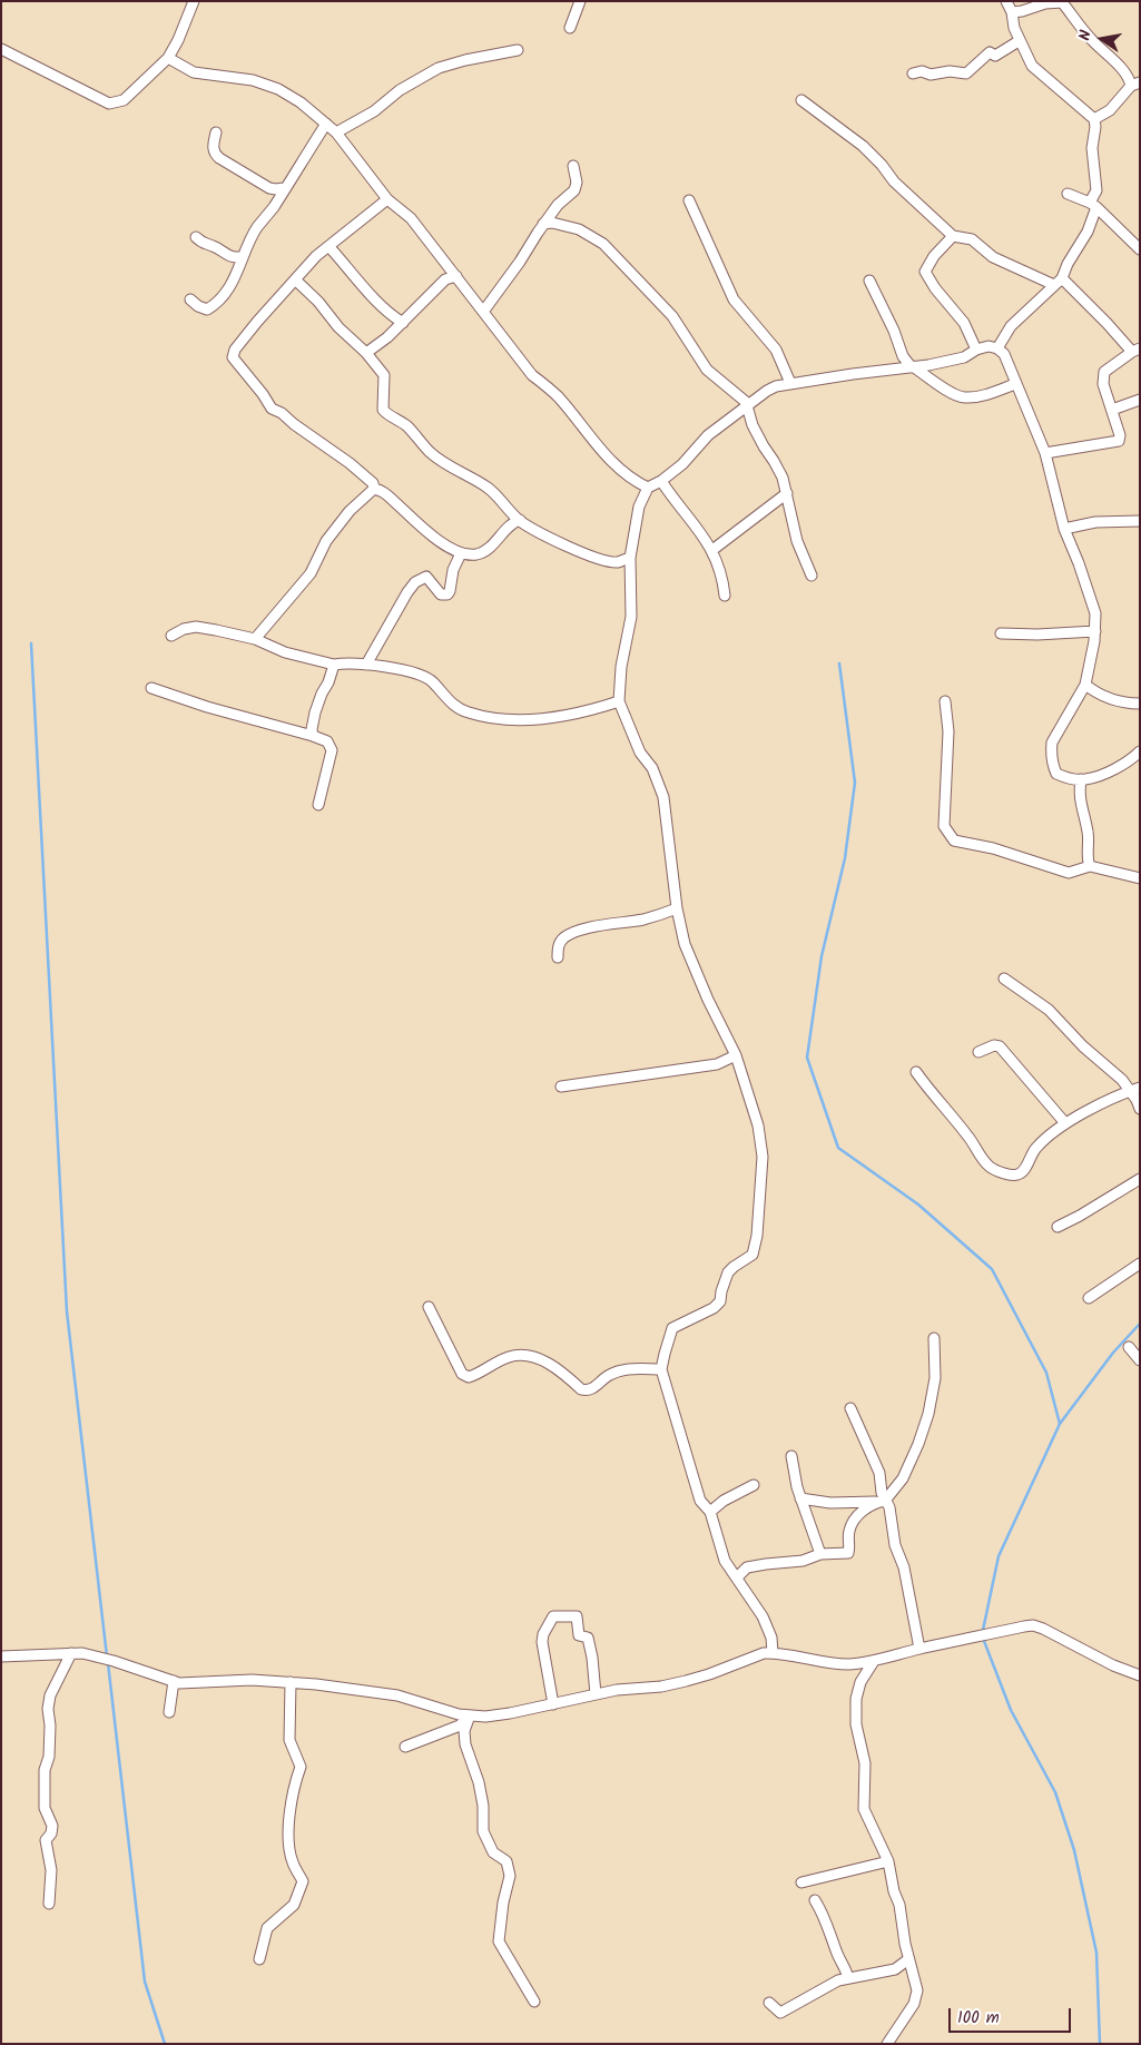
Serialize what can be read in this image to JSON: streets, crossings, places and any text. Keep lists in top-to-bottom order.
{
  "scale_bar": "100 m",
  "north": "left"
}
